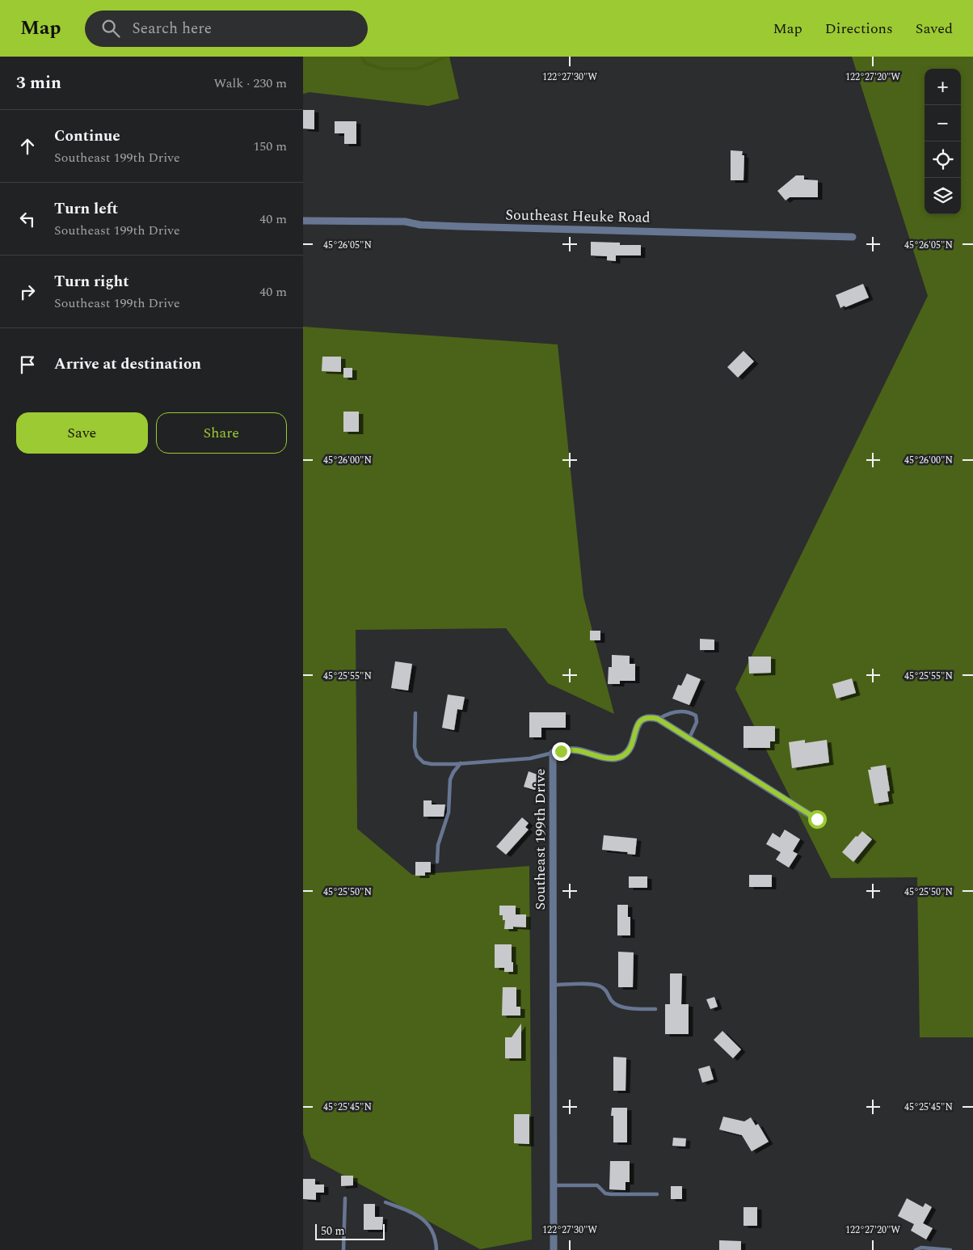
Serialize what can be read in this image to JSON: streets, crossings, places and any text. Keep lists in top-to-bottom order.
{
  "streets": {
    "street": ["Southeast Heuke Road", "Southeast 199th Drive"]
  },
  "scale_bar": "50 m",
  "page": {
    "header": "Map",
    "search": "Search here",
    "nav": ["Map", "Directions", "Saved"],
    "heading": ["3 min", "Walk · 230 m"],
    "map_buttons": ["+", "−"],
    "list": [
      ["Continue", "Southeast 199th Drive", "150 m"],
      ["Turn left", "Southeast 199th Drive", "40 m"],
      ["Turn right", "Southeast 199th Drive", "40 m"],
      "Arrive at destination"
    ],
    "buttons": ["Save", "Share"],
    "scale": "50 m"
  },
  "coordinates": [
    "122°27'30\"W",
    "122°27'20\"W",
    "45°26'05\"N",
    "45°26'00\"N",
    "45°25'55\"N",
    "45°25'50\"N",
    "45°25'45\"N"
  ]
}
